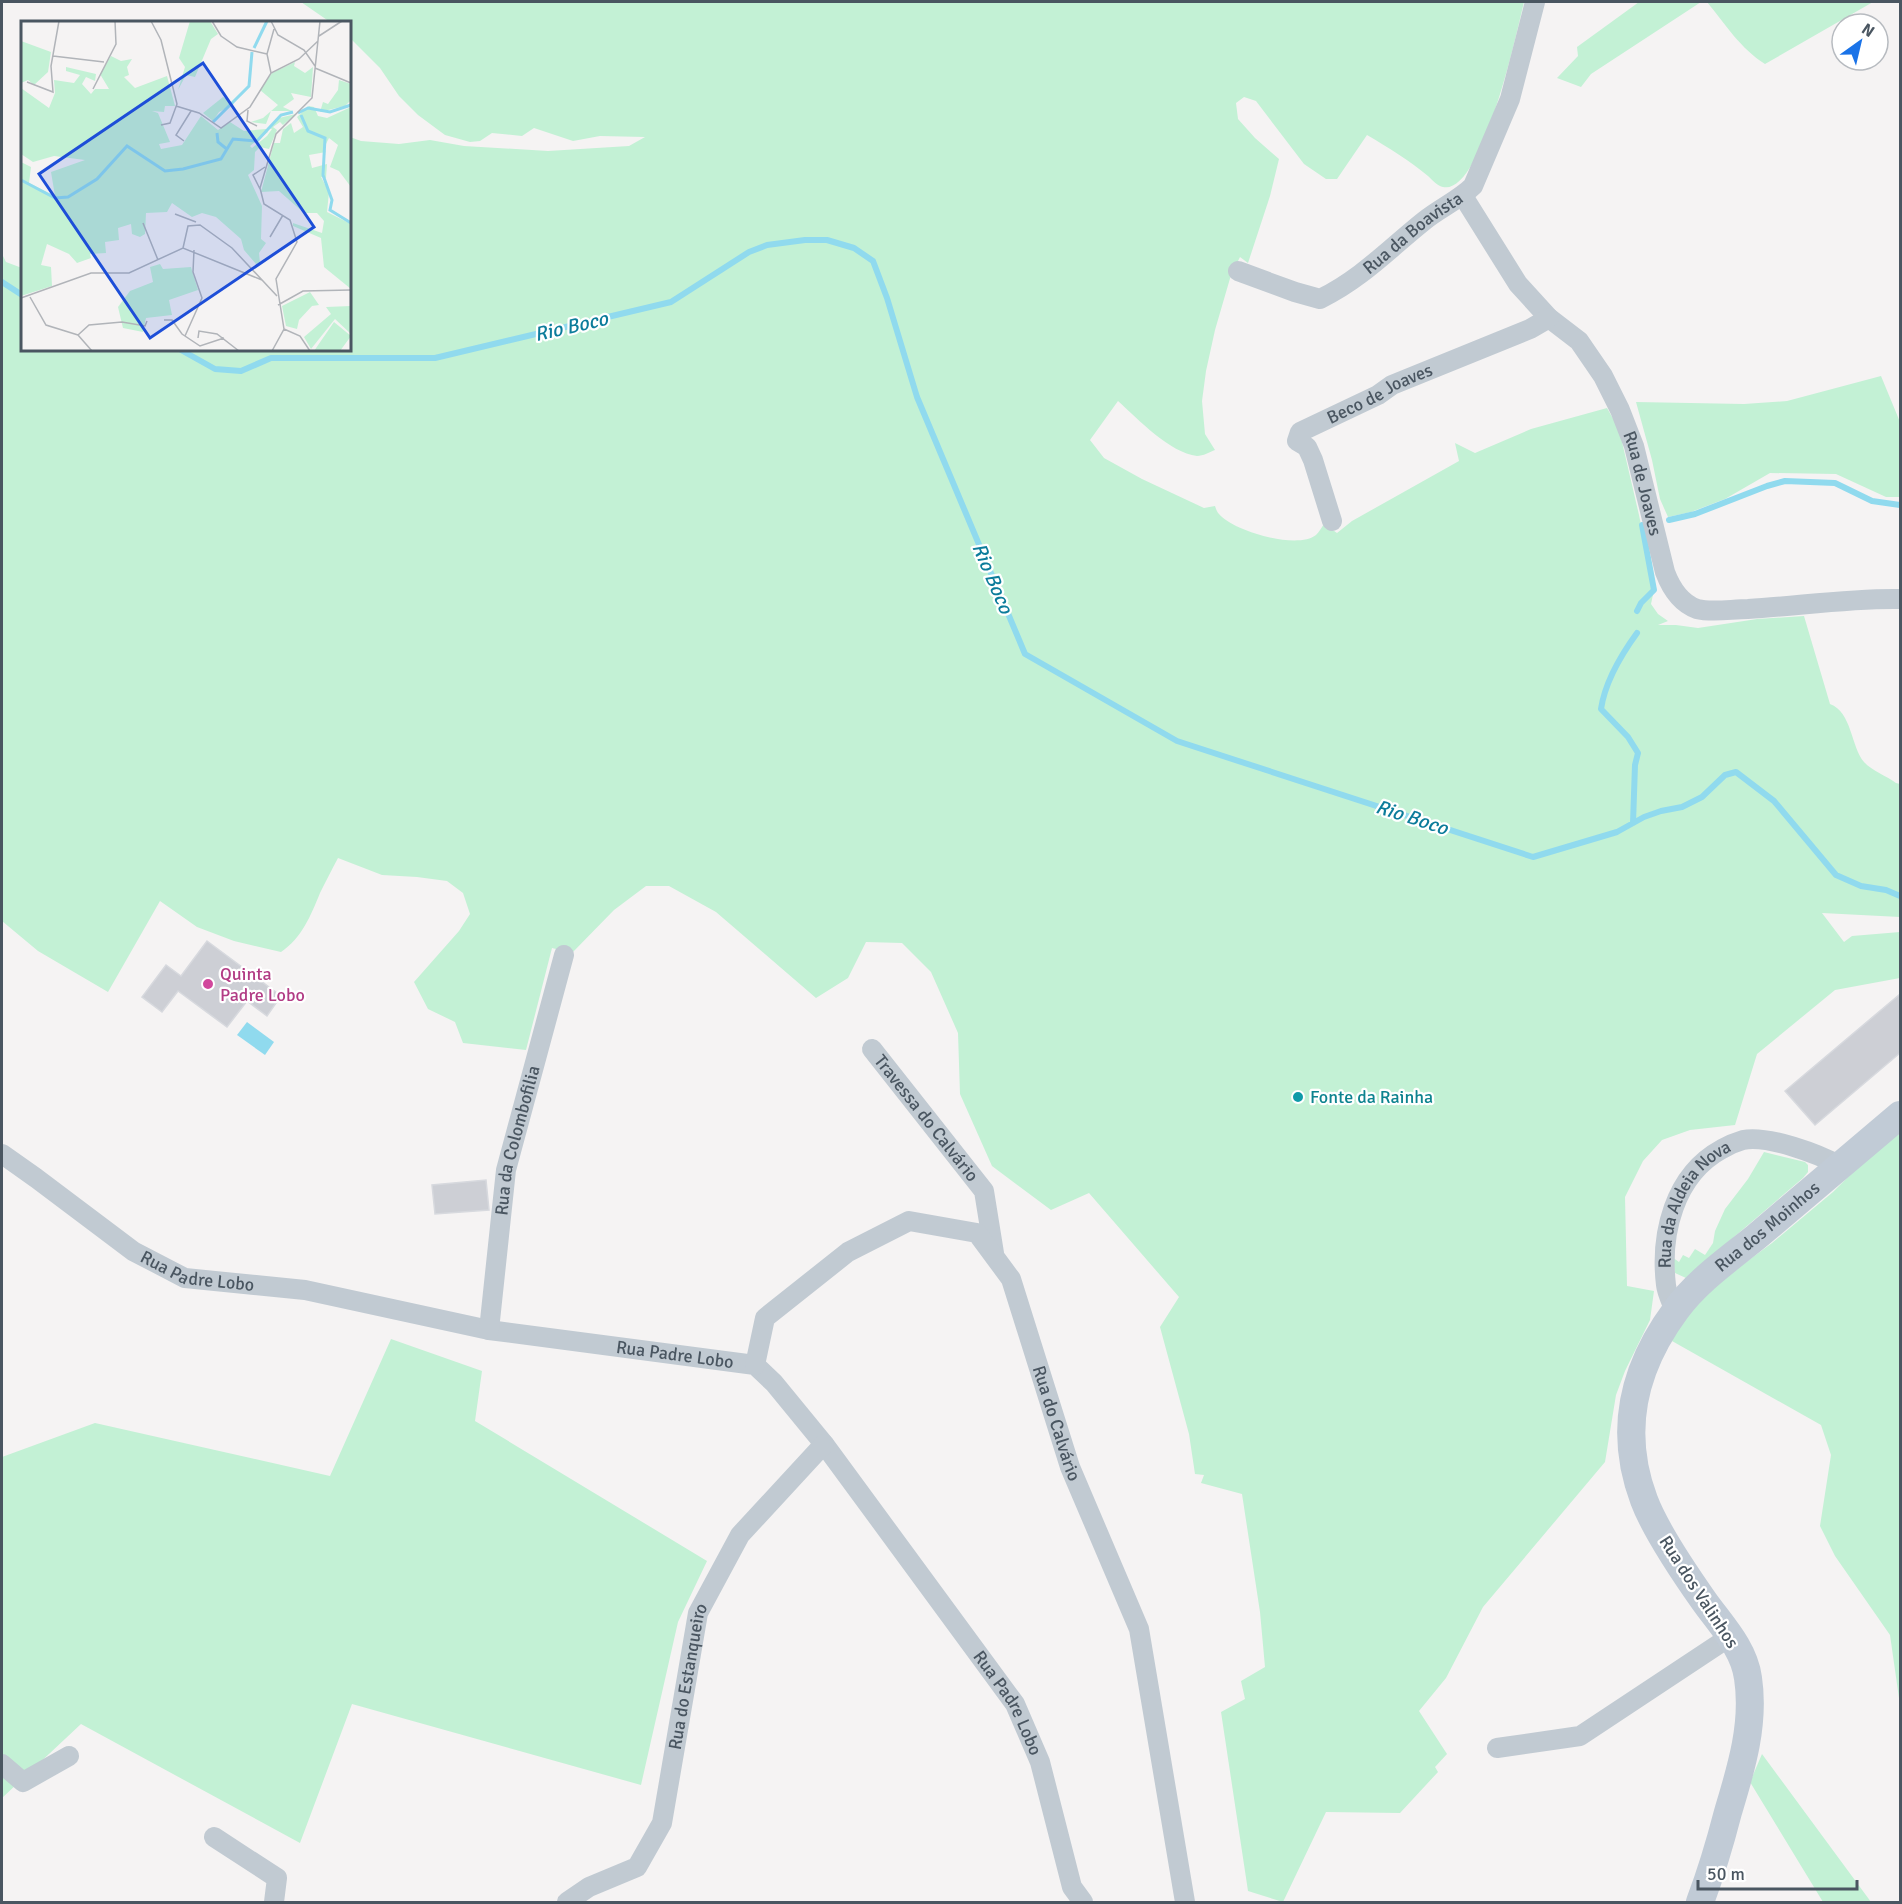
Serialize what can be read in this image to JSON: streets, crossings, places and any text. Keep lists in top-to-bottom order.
{
  "streets": {
    "main road": ["Rua dos Moinhos", "Rua dos Valinhos"],
    "street": [
      "Rua da Boavista",
      "Beco de Joaves",
      "Rua de Joaves",
      "Travessa do Calvário",
      "Rua da Colombofilia",
      "Rua da Aldeia Nova",
      "Rua Padre Lobo",
      "Rua do Calvário",
      "Rua do Estanqueiro"
    ]
  },
  "crossings": [
    ["Rua da Boavista", "Rua de Joaves"],
    ["Beco de Joaves", "Rua de Joaves"],
    ["Travessa do Calvário", "Rua do Calvário"],
    ["Rua da Colombofilia", "Rua Padre Lobo"],
    ["Rua da Aldeia Nova", "Rua dos Moinhos"],
    ["Rua dos Moinhos", "Rua dos Valinhos"],
    ["Rua Padre Lobo", "Rua do Calvário"],
    ["Rua Padre Lobo", "Rua do Estanqueiro"]
  ],
  "water": ["Rio Boco"],
  "places": ["Quinta Padre Lobo", "Fonte da Rainha"],
  "scale_bar": "50 m",
  "north": "top right"
}
